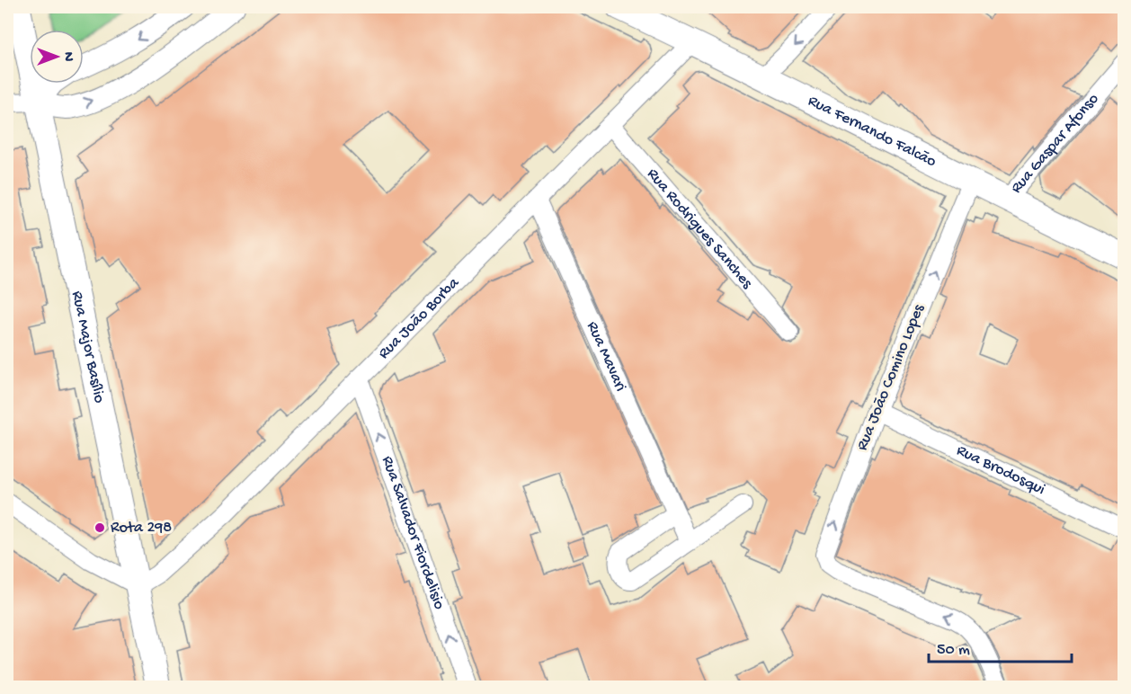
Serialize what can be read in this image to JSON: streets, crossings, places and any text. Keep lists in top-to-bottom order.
{
  "streets": {
    "main road": ["Rua Fernando Falcão", "Rua Major Basílio"],
    "street": [
      "Rua Gaspar Afonso",
      "Rua Rodrigues Sanches",
      "Rua João Borba",
      "Rua Mavari",
      "Rua João Comino Lopes",
      "Rua Brodosqui",
      "Rua Salvador Fiordelisio"
    ]
  },
  "crossings": [
    ["Rua Fernando Falcão", "Rua Gaspar Afonso"],
    ["Rua Fernando Falcão", "Rua João Borba"],
    ["Rua Fernando Falcão", "Rua João Comino Lopes"],
    ["Rua Rodrigues Sanches", "Rua João Borba"],
    ["Rua João Borba", "Rua Major Basílio"],
    ["Rua João Borba", "Rua Mavari"],
    ["Rua João Borba", "Rua Salvador Fiordelisio"],
    ["Rua João Comino Lopes", "Rua Brodosqui"]
  ],
  "one_way": ["Rua Salvador Fiordelisio"],
  "places": ["Rota 298"],
  "scale_bar": "50 m",
  "north": "right"
}
